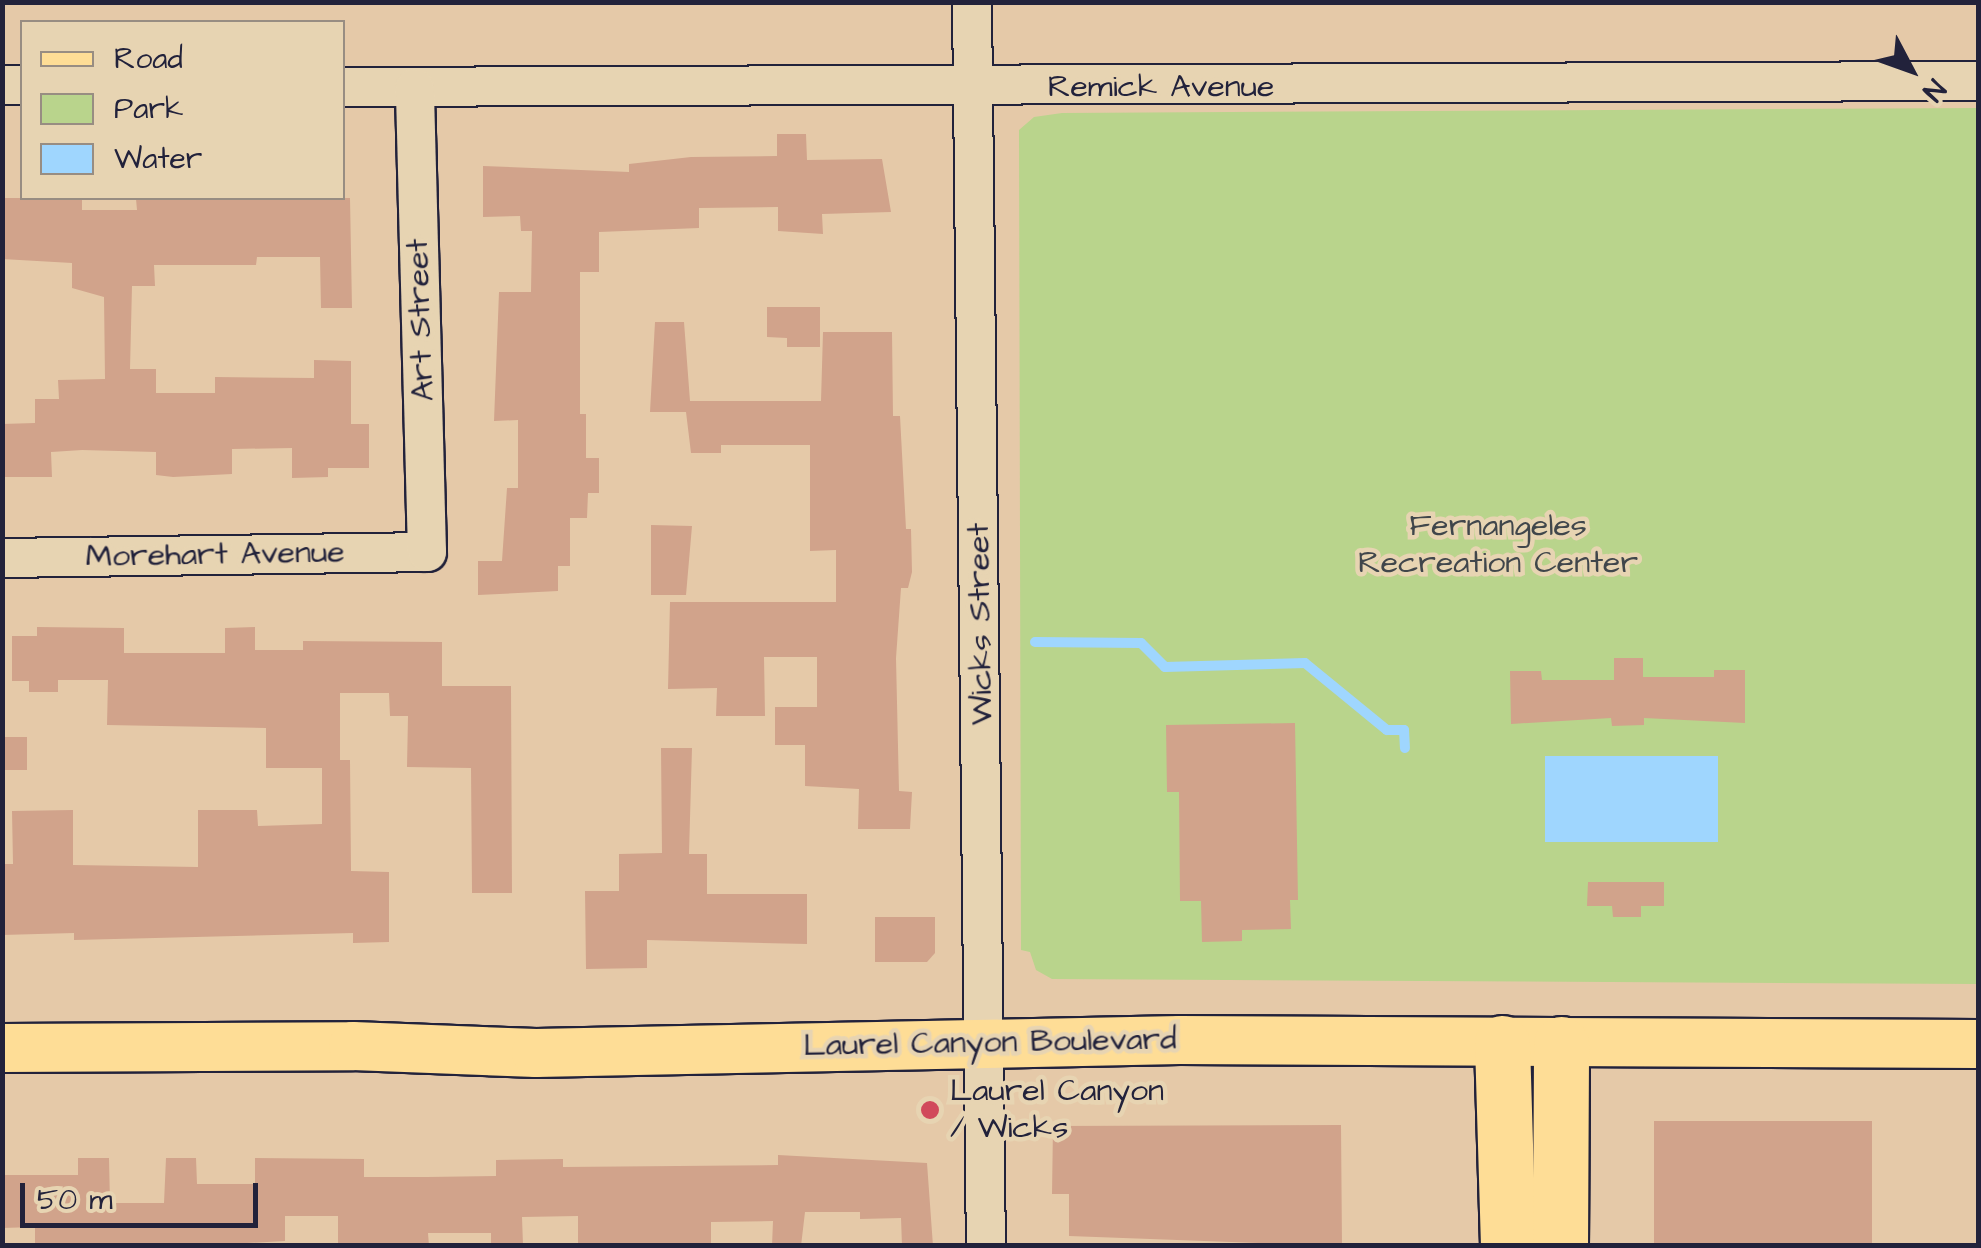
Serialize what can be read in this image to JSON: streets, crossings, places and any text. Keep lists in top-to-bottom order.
{
  "streets": {
    "main road": ["Laurel Canyon Boulevard"],
    "street": [
      "Remick Avenue",
      "Art Street",
      "Morehart Avenue",
      "Wicks Street"
    ]
  },
  "crossings": [
    ["Remick Avenue", "Art Street"],
    ["Remick Avenue", "Wicks Street"],
    ["Art Street", "Morehart Avenue"],
    ["Wicks Street", "Laurel Canyon Boulevard"]
  ],
  "parks": ["Fernangeles Recreation Center"],
  "places": ["Laurel Canyon / Wicks"],
  "legend": ["Road", "Park", "Water"],
  "scale_bar": "50 m",
  "north": "bottom right"
}
